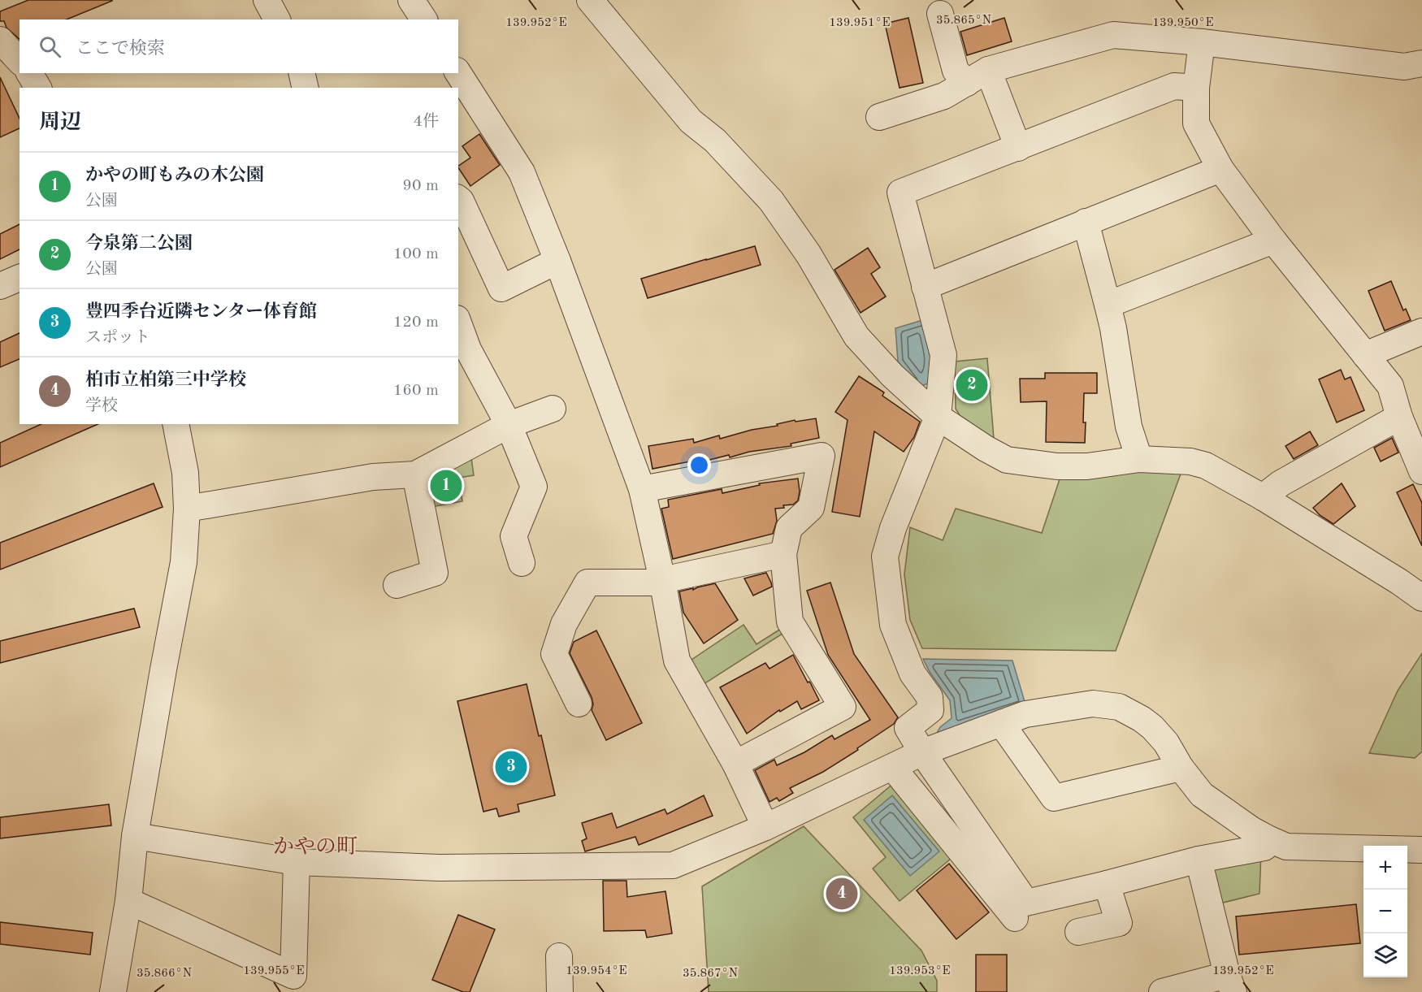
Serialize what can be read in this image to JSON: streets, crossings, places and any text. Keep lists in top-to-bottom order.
{
  "districts": ["かやの町"],
  "page": {
    "search": "ここで検索",
    "heading": ["周辺", "4件"],
    "list": [
      {
        "mark": "1",
        "name": "かやの町もみの木公園",
        "note": "公園",
        "value": "90 m"
      },
      {
        "mark": "2",
        "name": "今泉第二公園",
        "note": "公園",
        "value": "100 m"
      },
      {
        "mark": "3",
        "name": "豊四季台近隣センター体育館",
        "note": "スポット",
        "value": "120 m"
      },
      {
        "mark": "4",
        "name": "柏市立柏第三中学校",
        "note": "学校",
        "value": "160 m"
      }
    ],
    "pins": [
      "2",
      "1",
      "3",
      "4"
    ],
    "map_buttons": ["+", "−"]
  },
  "coordinates": [
    "35.865°N",
    "139.952°E",
    "139.951°E",
    "139.950°E",
    "139.955°E",
    "139.954°E",
    "139.953°E",
    "35.866°N",
    "35.867°N"
  ]
}
